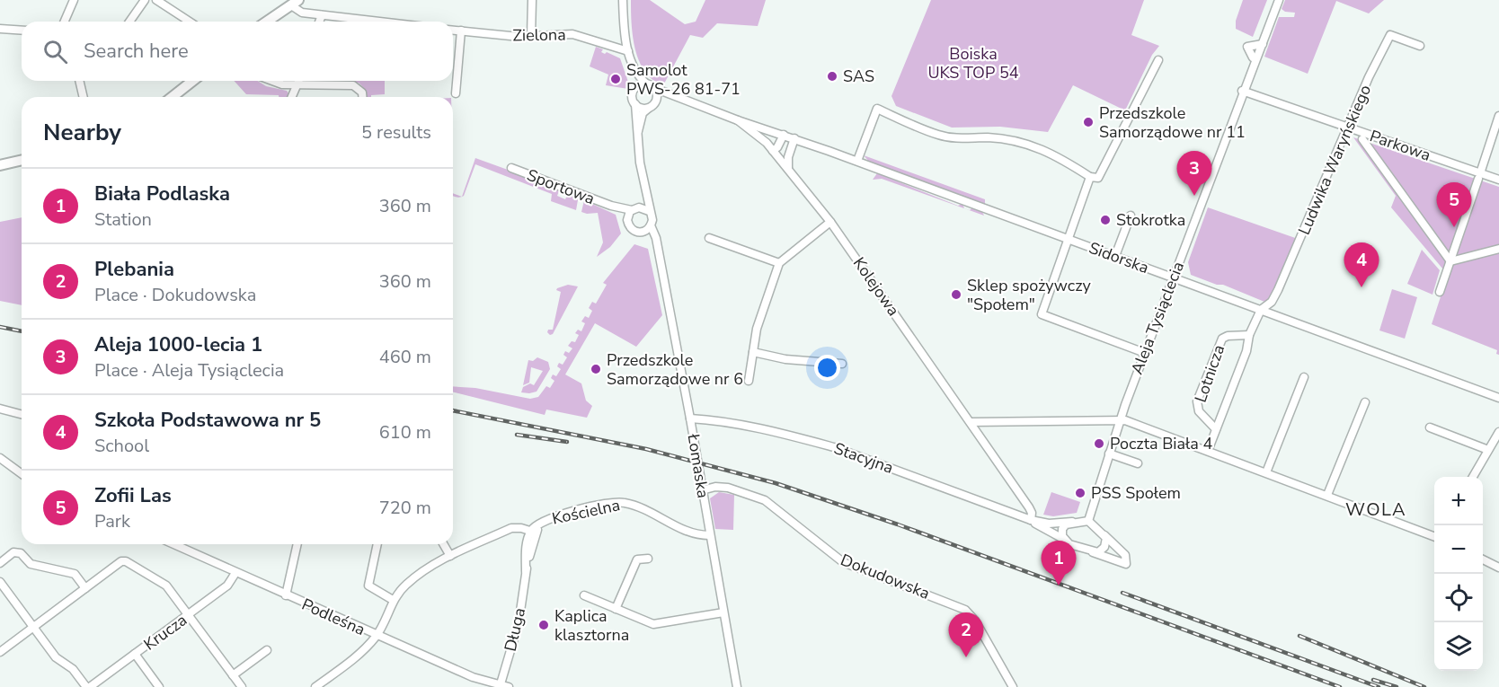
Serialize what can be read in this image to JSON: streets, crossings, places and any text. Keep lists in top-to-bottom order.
{
  "streets": {
    "street": [
      "Zielona",
      "Parkowa",
      "Ludwika Waryńskiego",
      "Sportowa",
      "Sidorska",
      "Kolejowa",
      "Aleja Tysiąclecia",
      "Lotnicza",
      "Stacyjna",
      "Łomaska",
      "Kościelna",
      "Dokudowska",
      "Podleśna",
      "Długa",
      "Krucza"
    ]
  },
  "crossings": [
    ["Parkowa", "Ludwika Waryńskiego"],
    ["Parkowa", "Aleja Tysiąclecia"],
    ["Ludwika Waryńskiego", "Sidorska"],
    ["Ludwika Waryńskiego", "Lotnicza"],
    ["Sportowa", "Łomaska"],
    ["Sidorska", "Kolejowa"],
    ["Sidorska", "Aleja Tysiąclecia"],
    ["Sidorska", "Lotnicza"],
    ["Kolejowa", "Stacyjna"],
    ["Aleja Tysiąclecia", "Stacyjna"],
    ["Stacyjna", "Łomaska"],
    ["Łomaska", "Kościelna"],
    ["Łomaska", "Dokudowska"],
    ["Kościelna", "Podleśna"],
    ["Kościelna", "Długa"],
    ["Podleśna", "Długa"],
    ["Podleśna", "Krucza"]
  ],
  "districts": ["WOLA"],
  "parks": ["Boiska UKS TOP 54"],
  "places": [
    "SAS",
    "Samolot PWS-26 81-71",
    "Przedszkole Samorządowe nr 11",
    "Stokrotka",
    "Sklep spożywczy \"Społem\"",
    "Przedszkole Samorządowe nr 6",
    "Poczta Biała 4",
    "PSS Społem",
    "Kaplica klasztorna"
  ],
  "page": {
    "search": "Search here",
    "heading": ["Nearby", "5 results"],
    "pins": [
      "3",
      "5",
      "4",
      "1",
      "2"
    ],
    "list": [
      {
        "mark": "1",
        "name": "Biała Podlaska",
        "note": "Station",
        "value": "360 m"
      },
      {
        "mark": "2",
        "name": "Plebania",
        "note": "Place · Dokudowska",
        "value": "360 m"
      },
      {
        "mark": "3",
        "name": "Aleja 1000-lecia 1",
        "note": "Place · Aleja Tysiąclecia",
        "value": "460 m"
      },
      {
        "mark": "4",
        "name": "Szkoła Podstawowa nr 5",
        "note": "School",
        "value": "610 m"
      },
      {
        "mark": "5",
        "name": "Zofii Las",
        "note": "Park",
        "value": "720 m"
      }
    ],
    "map_buttons": ["+", "−"]
  }
}
